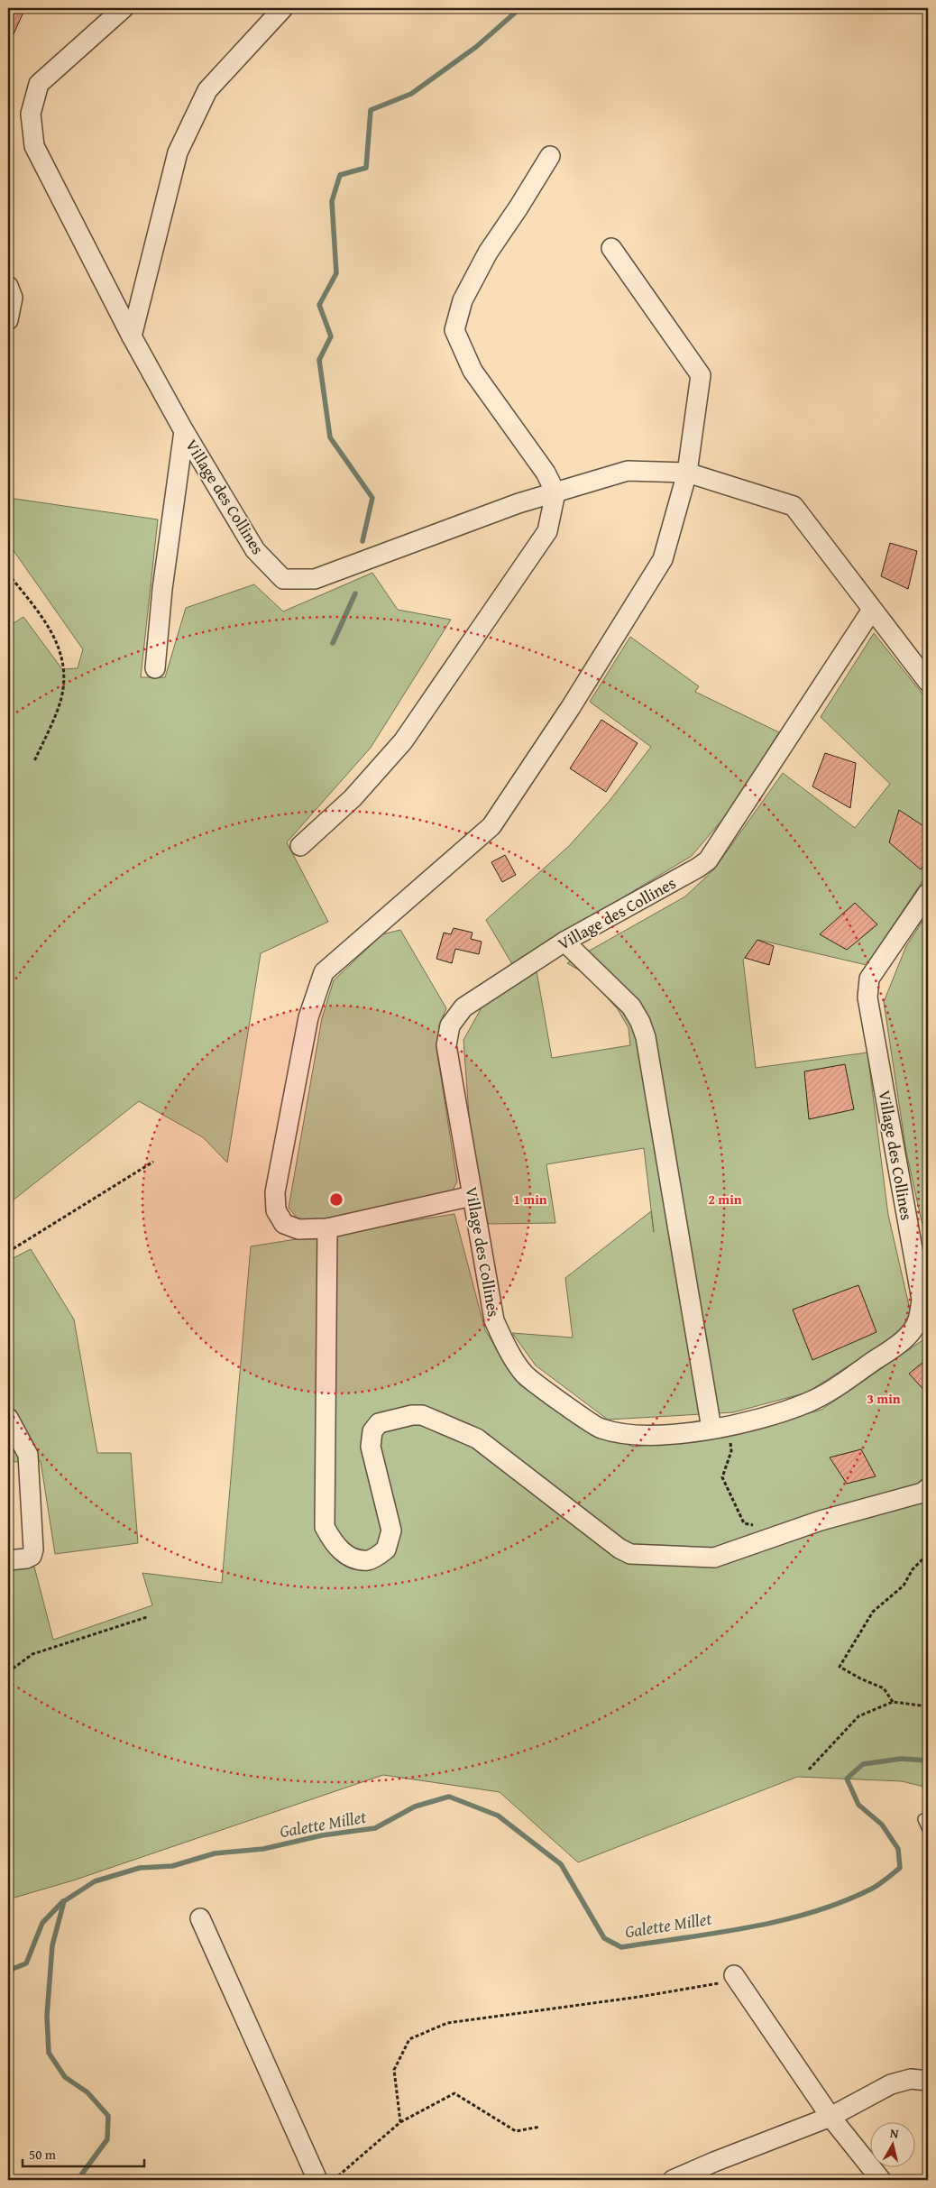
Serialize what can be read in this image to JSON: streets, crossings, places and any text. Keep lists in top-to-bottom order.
{
  "streets": {
    "street": ["Village des Collines"]
  },
  "water": ["Galette Millet"],
  "scale_bar": "50 m",
  "north": "top",
  "rings": ["1 min", "2 min", "3 min"]
}
